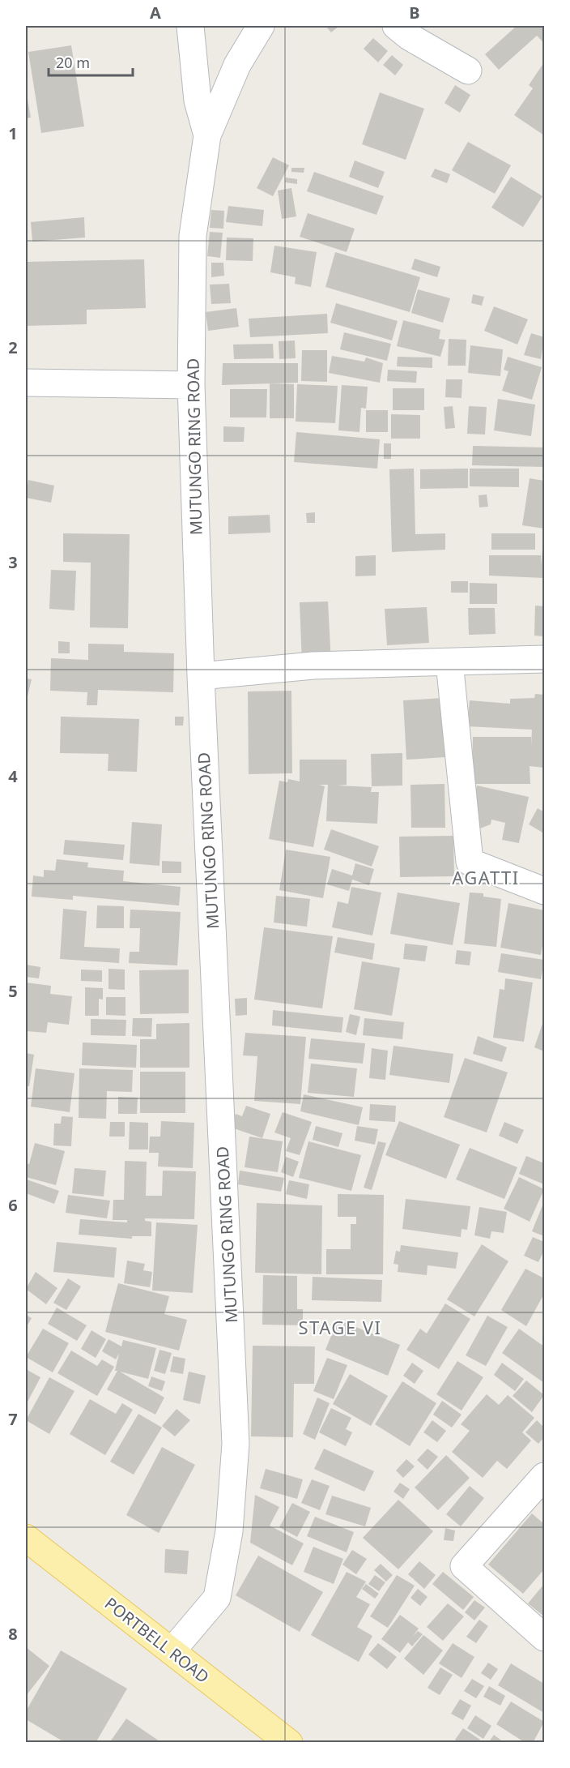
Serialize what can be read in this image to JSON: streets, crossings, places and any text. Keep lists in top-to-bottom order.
{
  "streets": {
    "main road": ["PORTBELL ROAD"],
    "street": ["MUTUNGO RING ROAD"]
  },
  "crossings": [
    ["MUTUNGO RING ROAD", "PORTBELL ROAD"]
  ],
  "districts": ["AGATTI", "STAGE VI"],
  "scale_bar": "20 m",
  "grid": {
    "columns": ["A", "B"],
    "rows": [
      "1",
      "2",
      "3",
      "4",
      "5",
      "6",
      "7",
      "8"
    ]
  }
}
